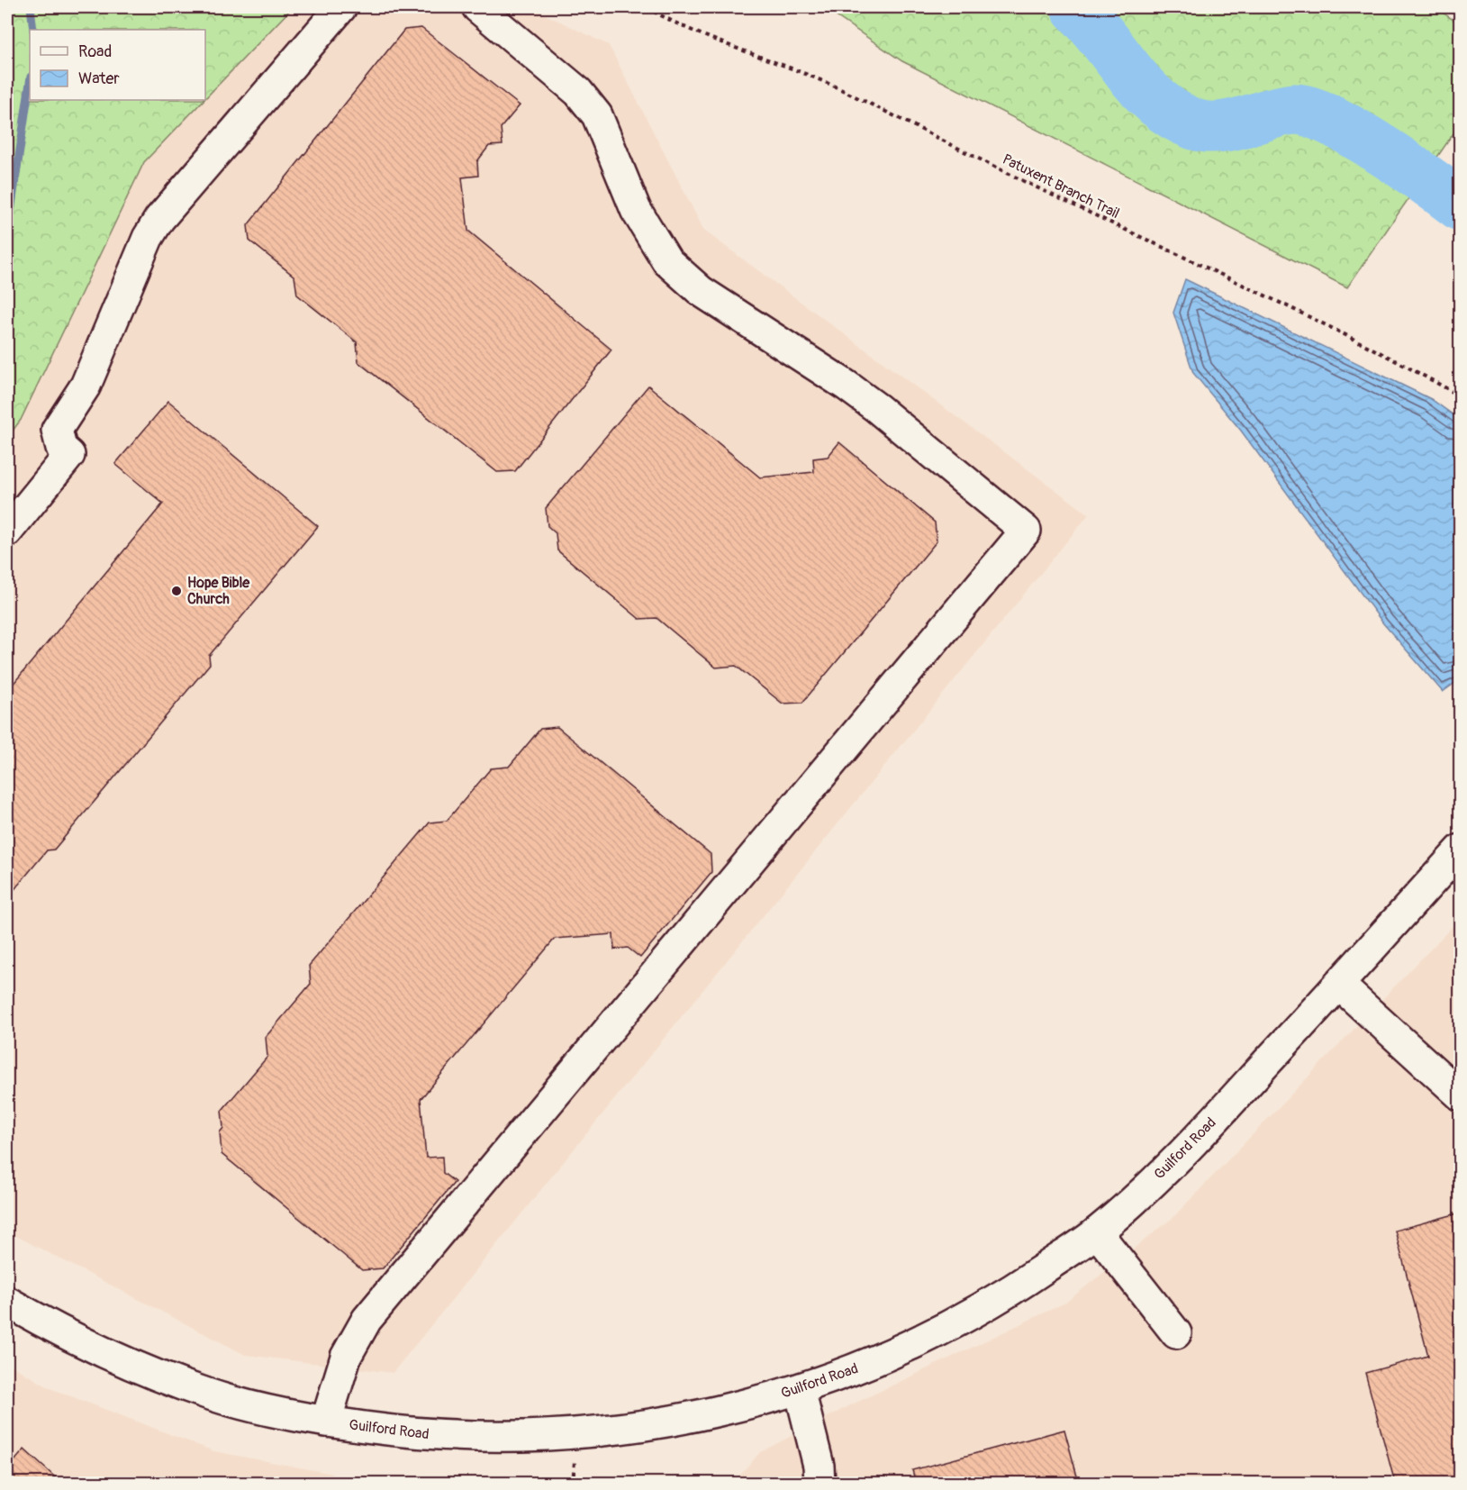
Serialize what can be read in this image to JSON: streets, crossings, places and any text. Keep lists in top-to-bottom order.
{
  "streets": {
    "street": ["Guilford Road"],
    "path": ["Patuxent Branch Trail"]
  },
  "places": ["Hope Bible Church"],
  "legend": ["Road", "Water"]
}
